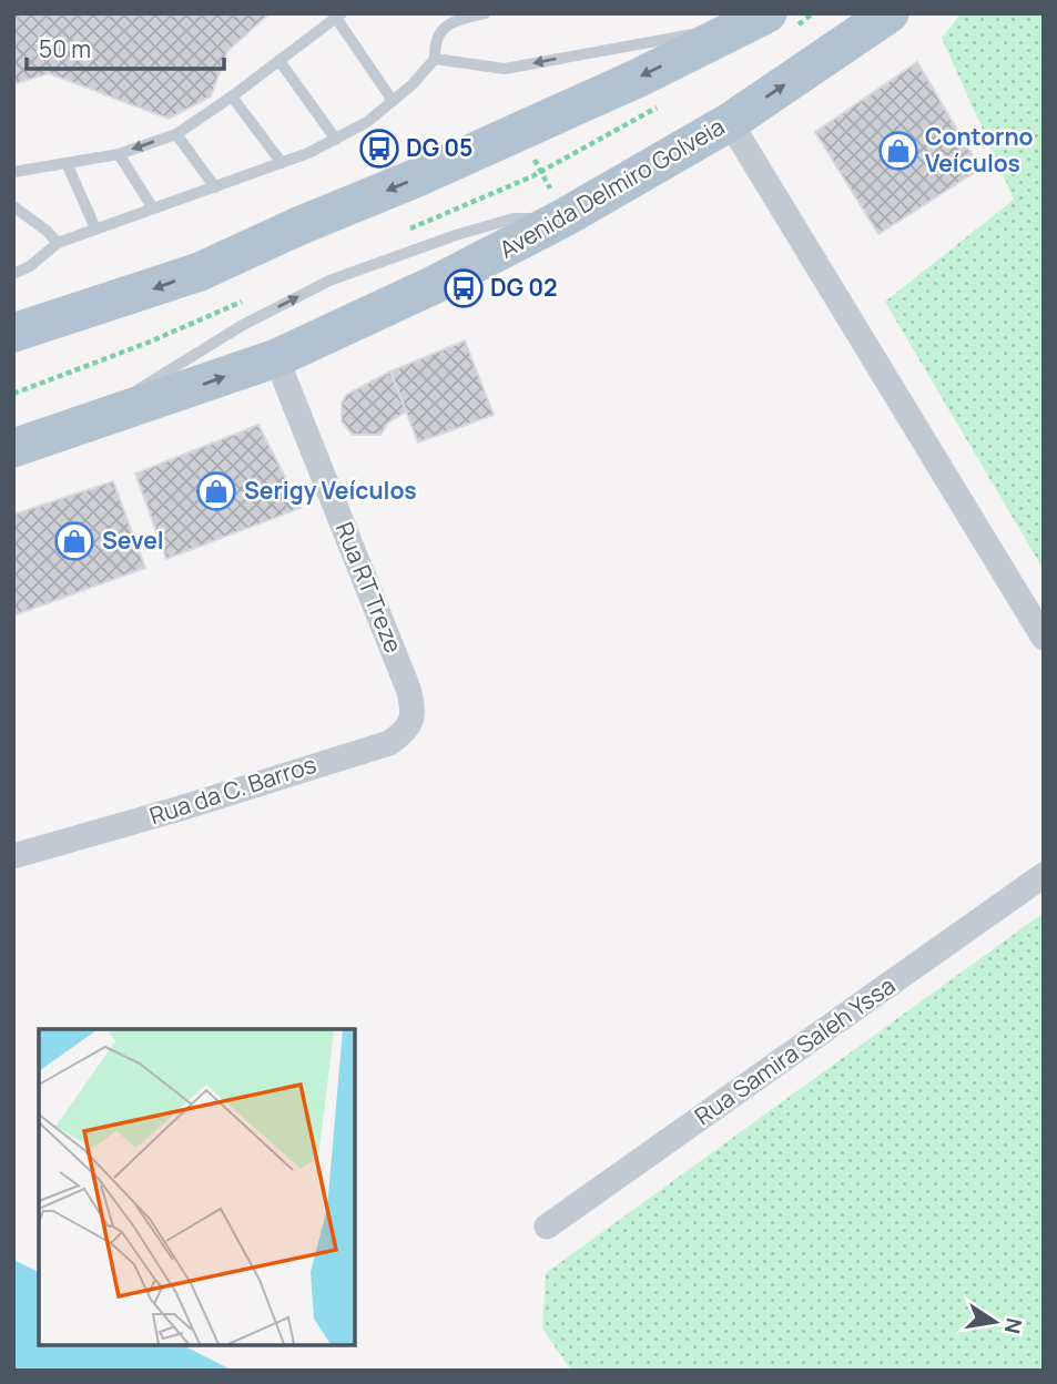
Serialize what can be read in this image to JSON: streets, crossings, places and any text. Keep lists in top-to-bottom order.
{
  "streets": {
    "main road": ["Avenida Delmiro Golveia"],
    "street": ["Rua RT Treze", "Rua da C. Barros", "Rua Samira Saleh Yssa"]
  },
  "crossings": [
    ["Avenida Delmiro Golveia", "Rua RT Treze"],
    ["Rua RT Treze", "Rua da C. Barros"]
  ],
  "places": {
    "bus stop": ["DG 05", "DG 02"],
    "shop": ["Contorno Veículos", "Serigy Veículos", "Sevel"]
  },
  "scale_bar": "50 m",
  "north": "right"
}
